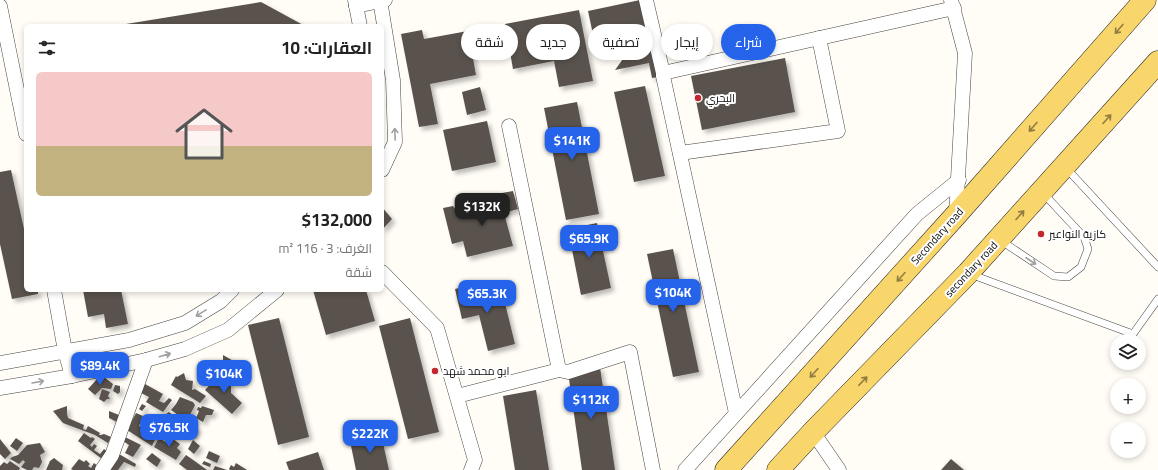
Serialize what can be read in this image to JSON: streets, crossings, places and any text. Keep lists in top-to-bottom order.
{
  "streets": {
    "main road": ["Secondary road", "secondary road"]
  },
  "one_way": ["Secondary road", "secondary road"],
  "places": ["البحري", "كازية النواعير", "ابو محمد شهد"],
  "page": {
    "chip": [
      "شراء",
      "إيجار",
      "تصفية",
      "جديد",
      "شقة"
    ],
    "heading": "العقارات: 10",
    "list": [
      {
        "name": "$132,000",
        "note": "الغرف: 3 · 116 m² · شقة"
      }
    ],
    "price": [
      "$141K",
      "$132K",
      "$65.9K",
      "$104K",
      "$65.3K",
      "$89.4K",
      "$104K",
      "$112K",
      "$76.5K",
      "$222K"
    ],
    "map_buttons": ["+", "−"]
  }
}
